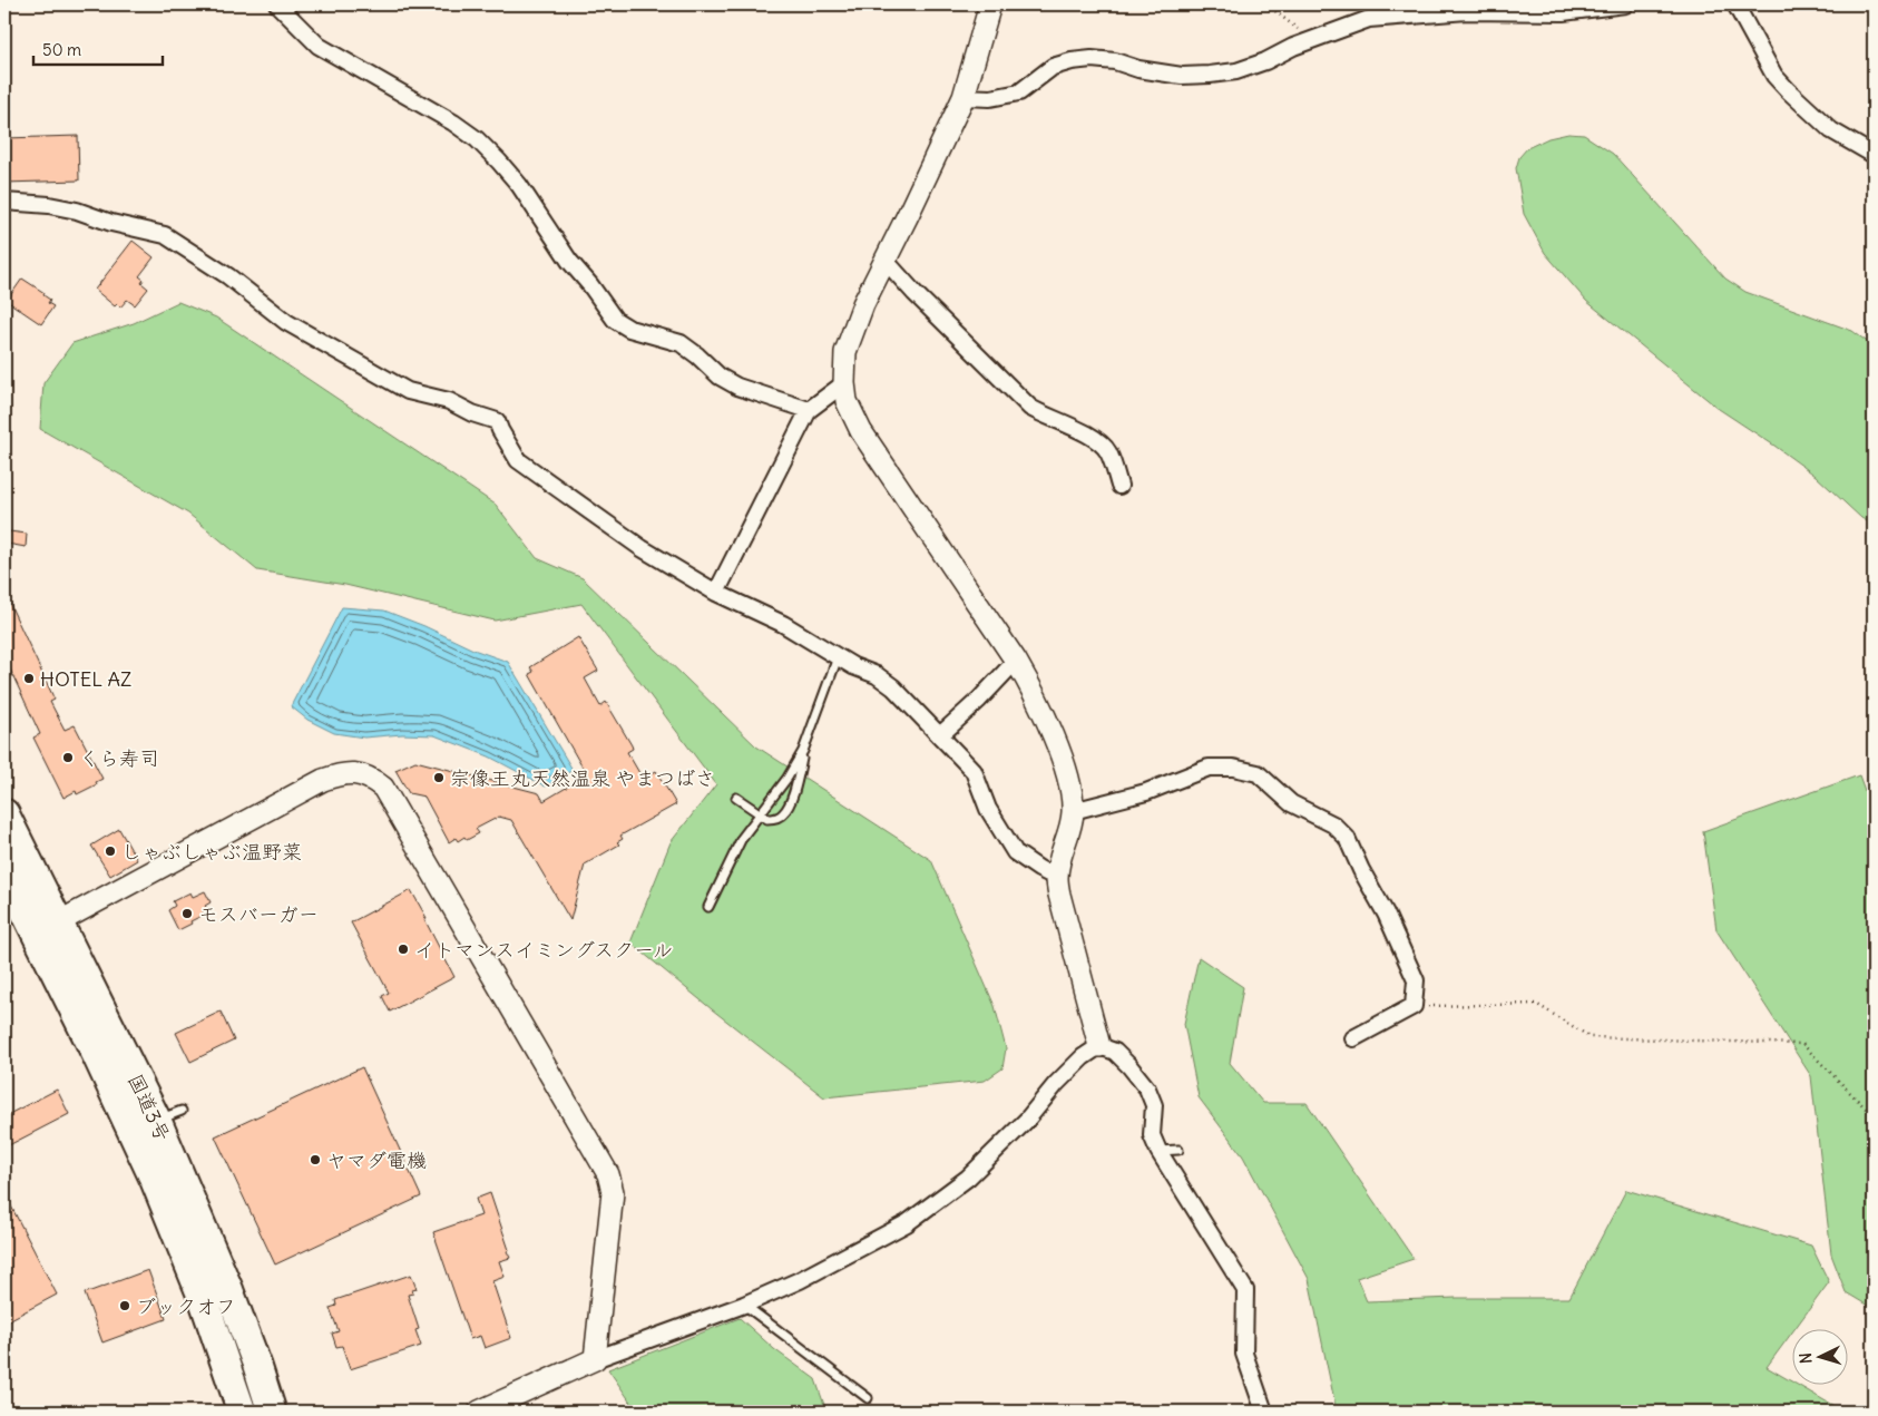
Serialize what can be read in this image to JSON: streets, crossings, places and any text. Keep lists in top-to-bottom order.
{
  "streets": {
    "highway": ["国道3号"]
  },
  "places": [
    "HOTEL AZ",
    "くら寿司",
    "宗像王丸天然温泉 やまつばさ",
    "しゃぶしゃぶ温野菜",
    "モスバーガー",
    "イトマンスイミングスクール",
    "ヤマダ電機",
    "ブックオフ"
  ],
  "scale_bar": "50 m",
  "north": "left"
}
